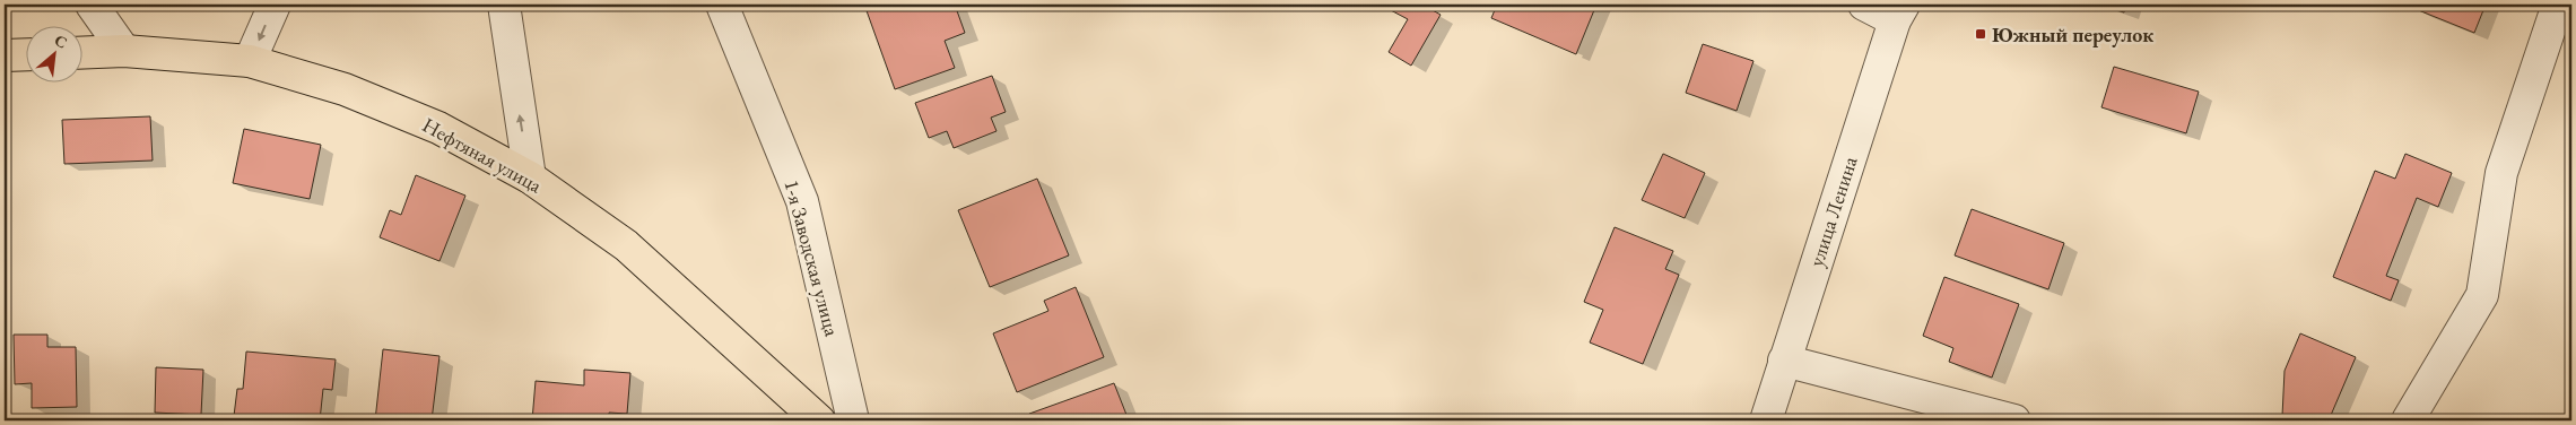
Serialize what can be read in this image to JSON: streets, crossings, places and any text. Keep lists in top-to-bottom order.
{
  "streets": {
    "main road": ["Нефтяная улица"],
    "street": ["улица Ленина", "1-я Заводская улица"]
  },
  "places": {
    "transit": ["Южный переулок"]
  },
  "north": "top right"
}
